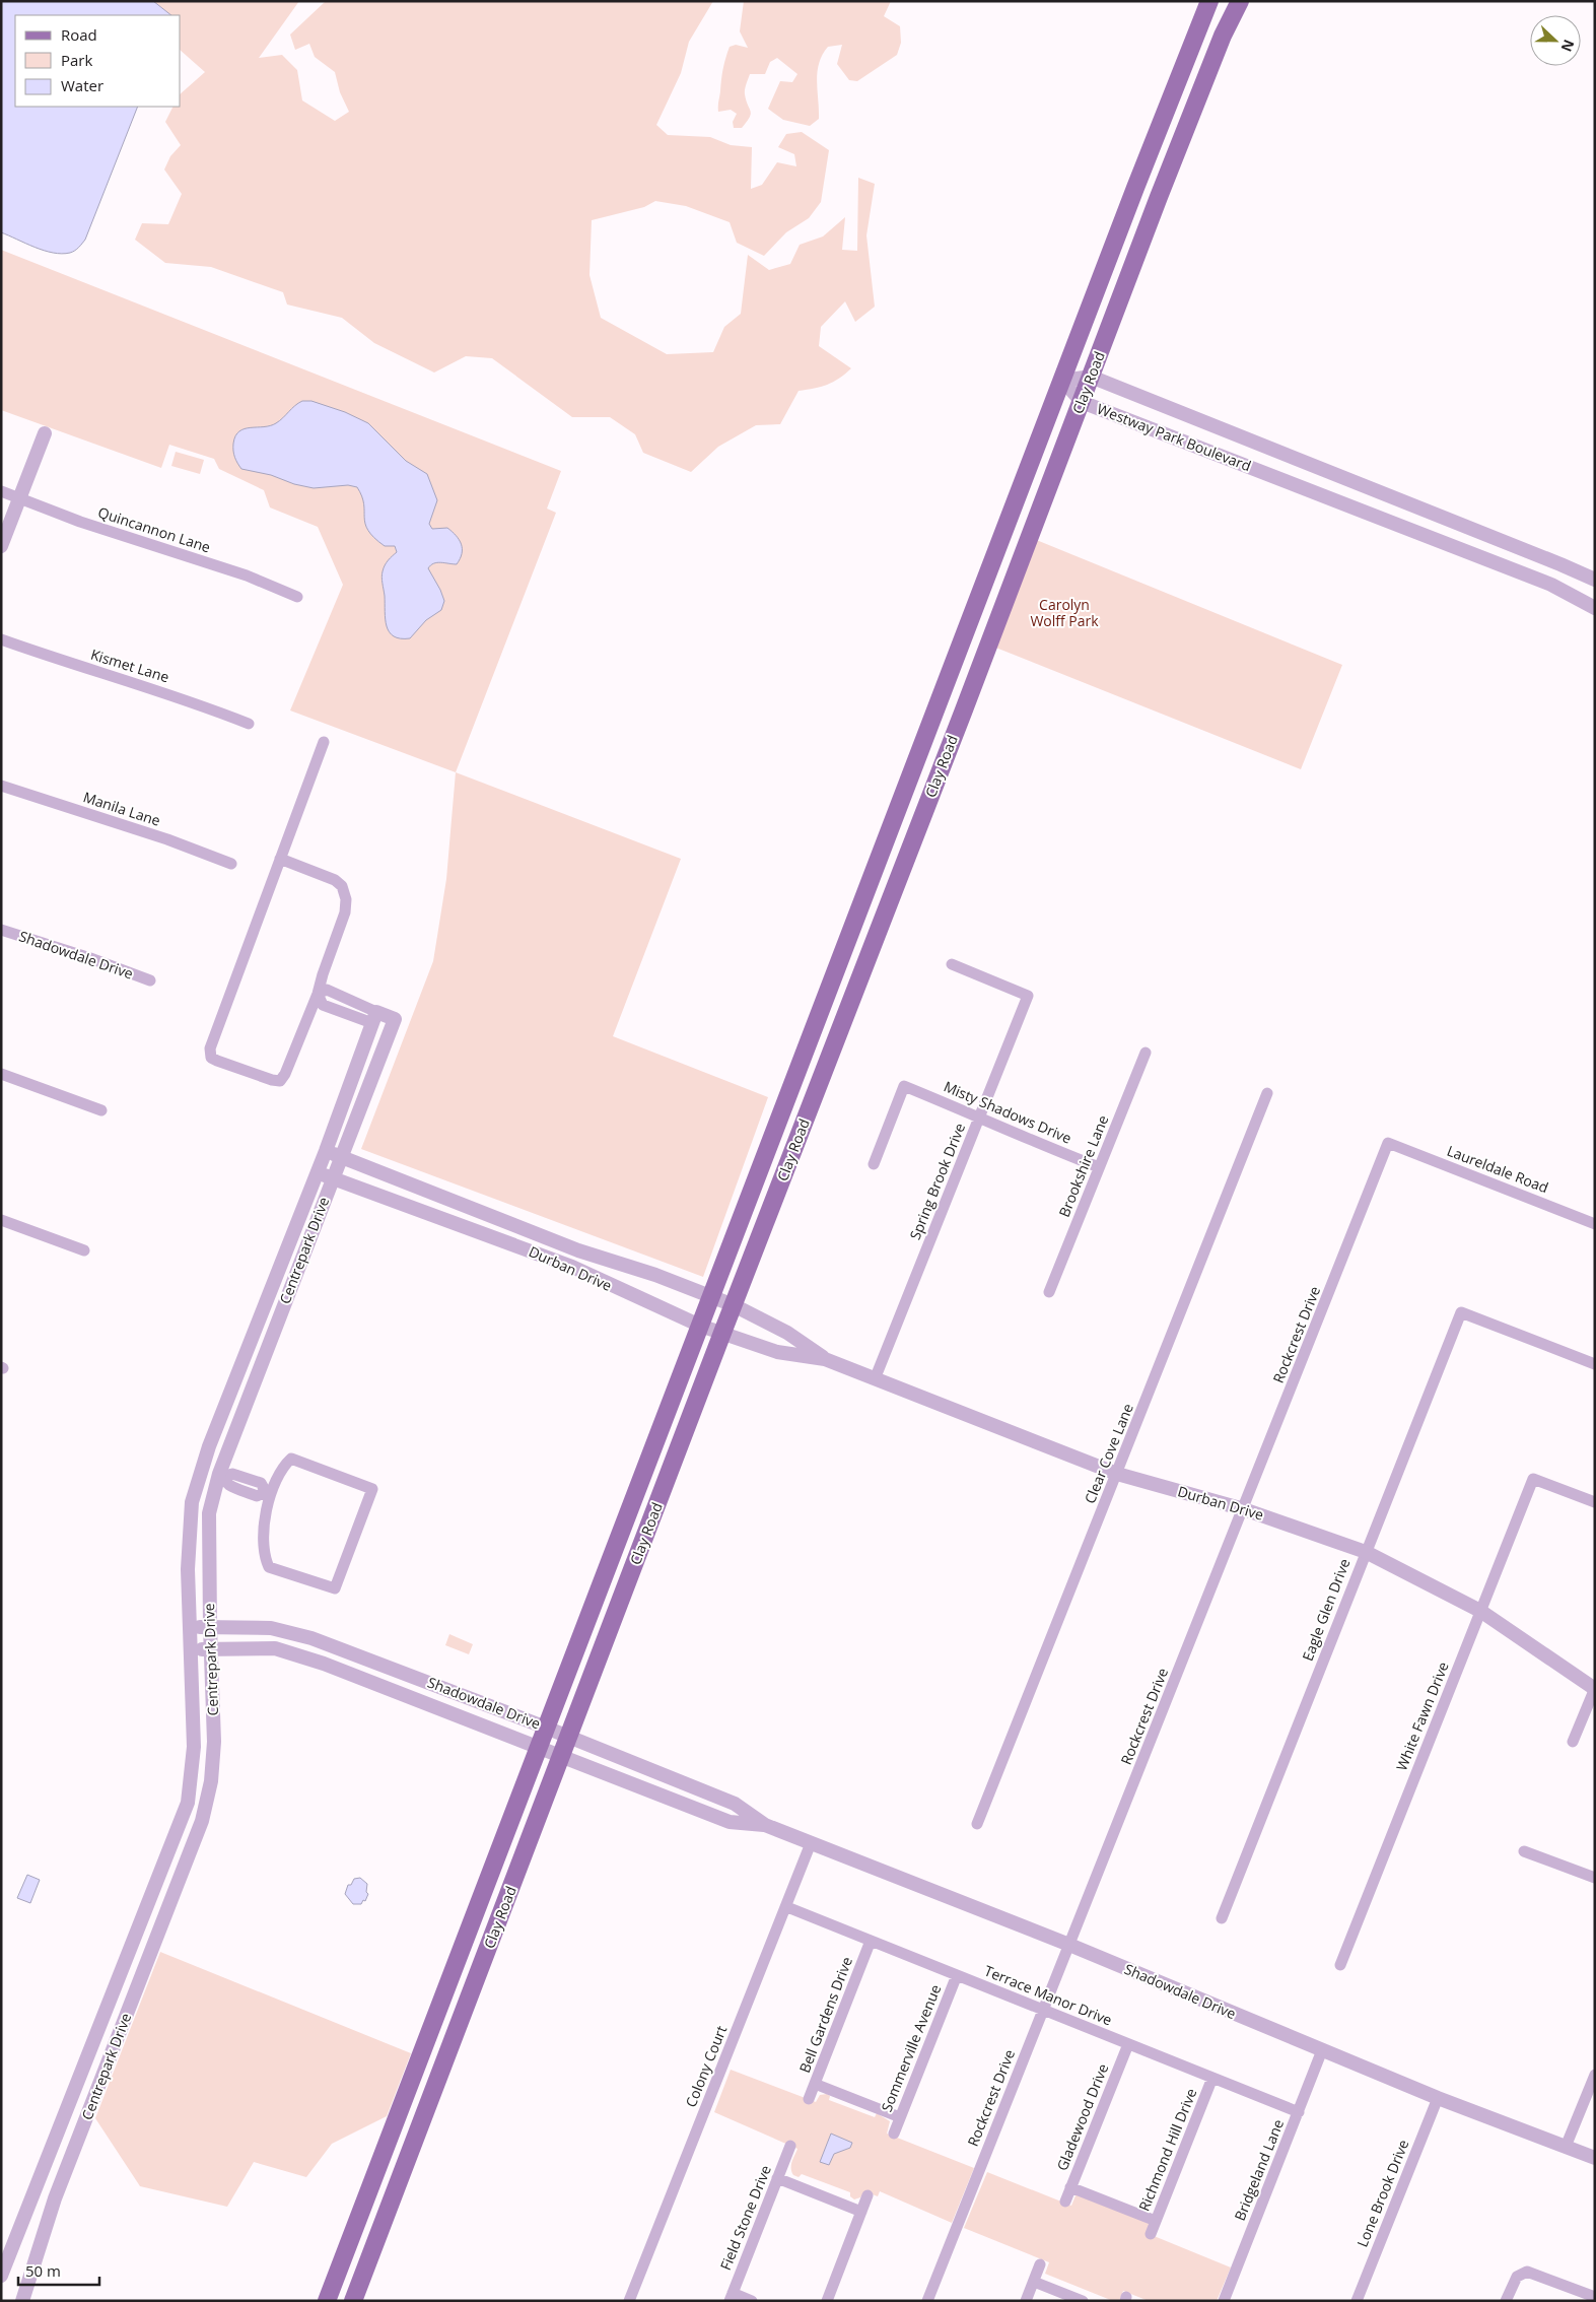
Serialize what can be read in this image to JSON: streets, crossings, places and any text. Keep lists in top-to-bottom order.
{
  "streets": {
    "main road": ["Clay Road"],
    "street": [
      "Westway Park Boulevard",
      "Quincannon Lane",
      "Kismet Lane",
      "Manila Lane",
      "Shadowdale Drive",
      "Misty Shadows Drive",
      "Brookshire Lane",
      "Laureldale Road",
      "Spring Brook Drive",
      "Centrepark Drive",
      "Durban Drive",
      "Rockcrest Drive",
      "Clear Cove Lane",
      "Eagle Glen Drive",
      "White Fawn Drive",
      "Terrace Manor Drive",
      "Bell Gardens Drive",
      "Sommerville Avenue",
      "Colony Court",
      "Gladewood Drive",
      "Richmond Hill Drive",
      "Bridgeland Lane",
      "Lone Brook Drive",
      "Field Stone Drive"
    ]
  },
  "crossings": [
    ["Clay Road", "Westway Park Boulevard"],
    ["Clay Road", "Shadowdale Drive"],
    ["Clay Road", "Durban Drive"],
    ["Shadowdale Drive", "Centrepark Drive"],
    ["Shadowdale Drive", "Rockcrest Drive"],
    ["Shadowdale Drive", "Colony Court"],
    ["Shadowdale Drive", "Bridgeland Lane"],
    ["Shadowdale Drive", "Lone Brook Drive"],
    ["Misty Shadows Drive", "Brookshire Lane"],
    ["Misty Shadows Drive", "Spring Brook Drive"],
    ["Laureldale Road", "Rockcrest Drive"],
    ["Spring Brook Drive", "Durban Drive"],
    ["Centrepark Drive", "Durban Drive"],
    ["Durban Drive", "Rockcrest Drive"],
    ["Durban Drive", "Clear Cove Lane"],
    ["Durban Drive", "Eagle Glen Drive"],
    ["Durban Drive", "White Fawn Drive"],
    ["Rockcrest Drive", "Terrace Manor Drive"],
    ["Terrace Manor Drive", "Bell Gardens Drive"],
    ["Terrace Manor Drive", "Sommerville Avenue"],
    ["Terrace Manor Drive", "Colony Court"],
    ["Terrace Manor Drive", "Gladewood Drive"],
    ["Terrace Manor Drive", "Richmond Hill Drive"],
    ["Terrace Manor Drive", "Bridgeland Lane"]
  ],
  "parks": ["Carolyn Wolff Park"],
  "legend": ["Road", "Park", "Water"],
  "scale_bar": "50 m",
  "north": "right"
}
